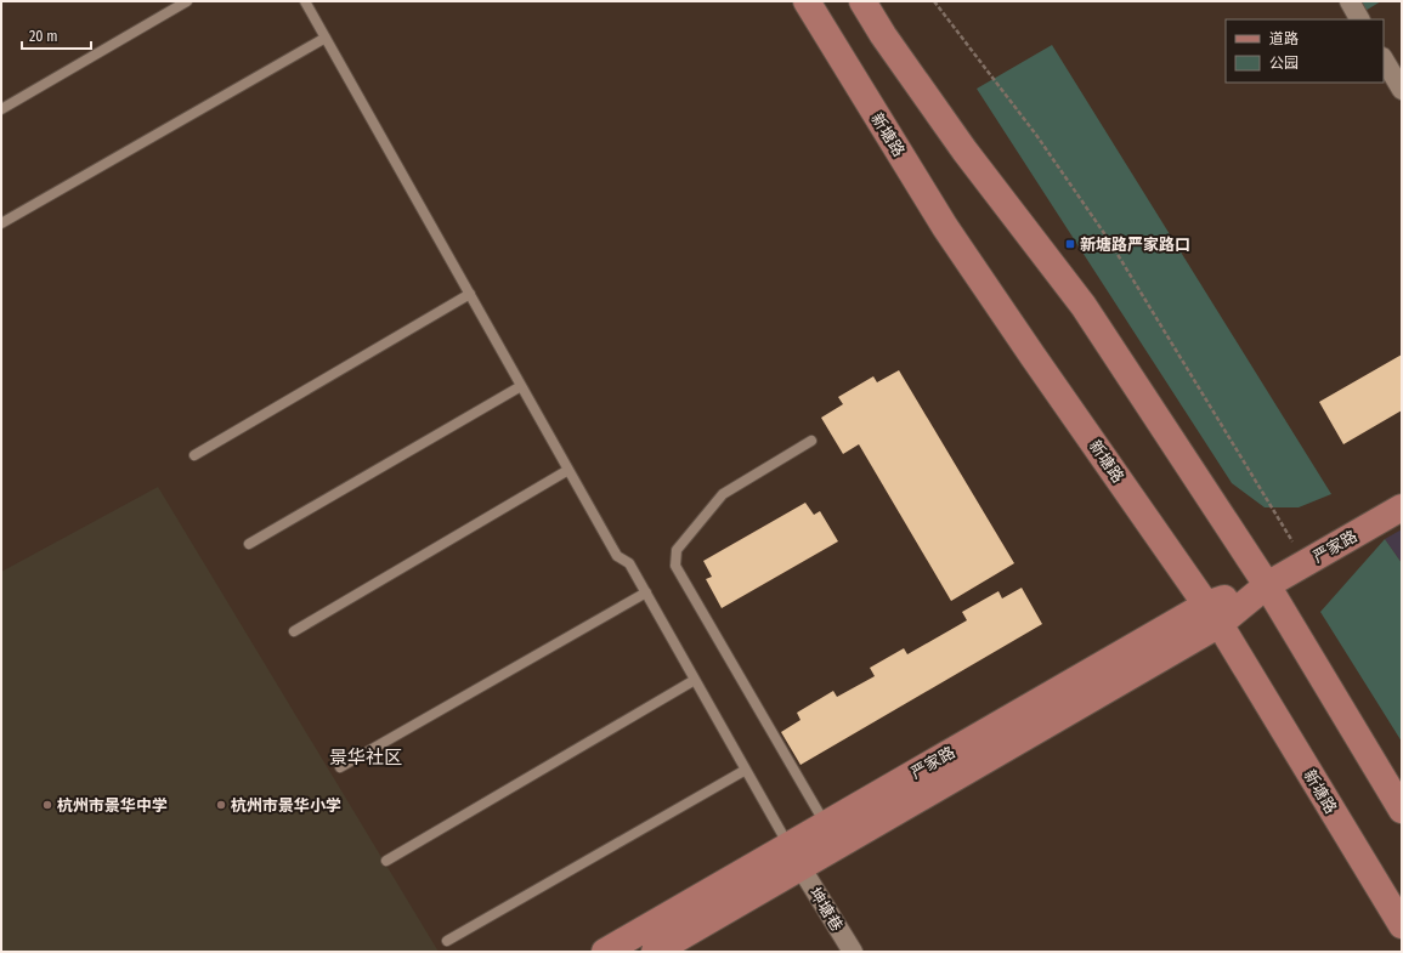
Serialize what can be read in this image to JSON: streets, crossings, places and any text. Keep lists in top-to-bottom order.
{
  "streets": {
    "main road": ["新塘路", "严家路"],
    "street": ["坤塘巷"]
  },
  "crossings": [
    ["新塘路", "严家路"],
    ["严家路", "坤塘巷"]
  ],
  "districts": ["景华社区"],
  "places": {
    "transit": ["新塘路严家路口"],
    "other": ["杭州市景华中学", "杭州市景华小学"]
  },
  "legend": ["道路", "公园"],
  "scale_bar": "20 m"
}
